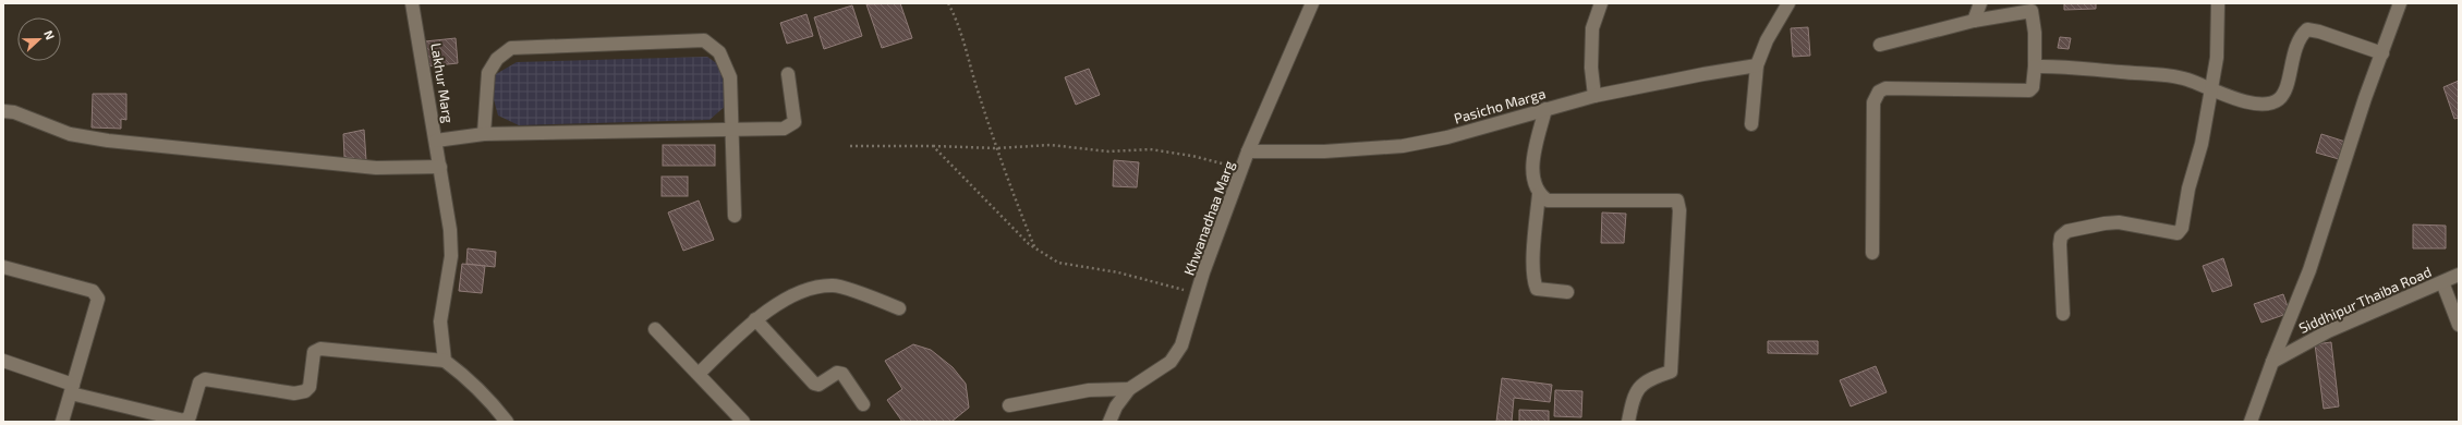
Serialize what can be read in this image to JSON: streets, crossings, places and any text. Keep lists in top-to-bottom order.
{
  "streets": {
    "street": [
      "Lakhur Marg",
      "Pasicho Marga",
      "Khwanadhaa Marg",
      "Siddhipur Thaiba Road"
    ]
  },
  "crossings": [
    ["Pasicho Marga", "Khwanadhaa Marg"]
  ],
  "north": "right"
}
